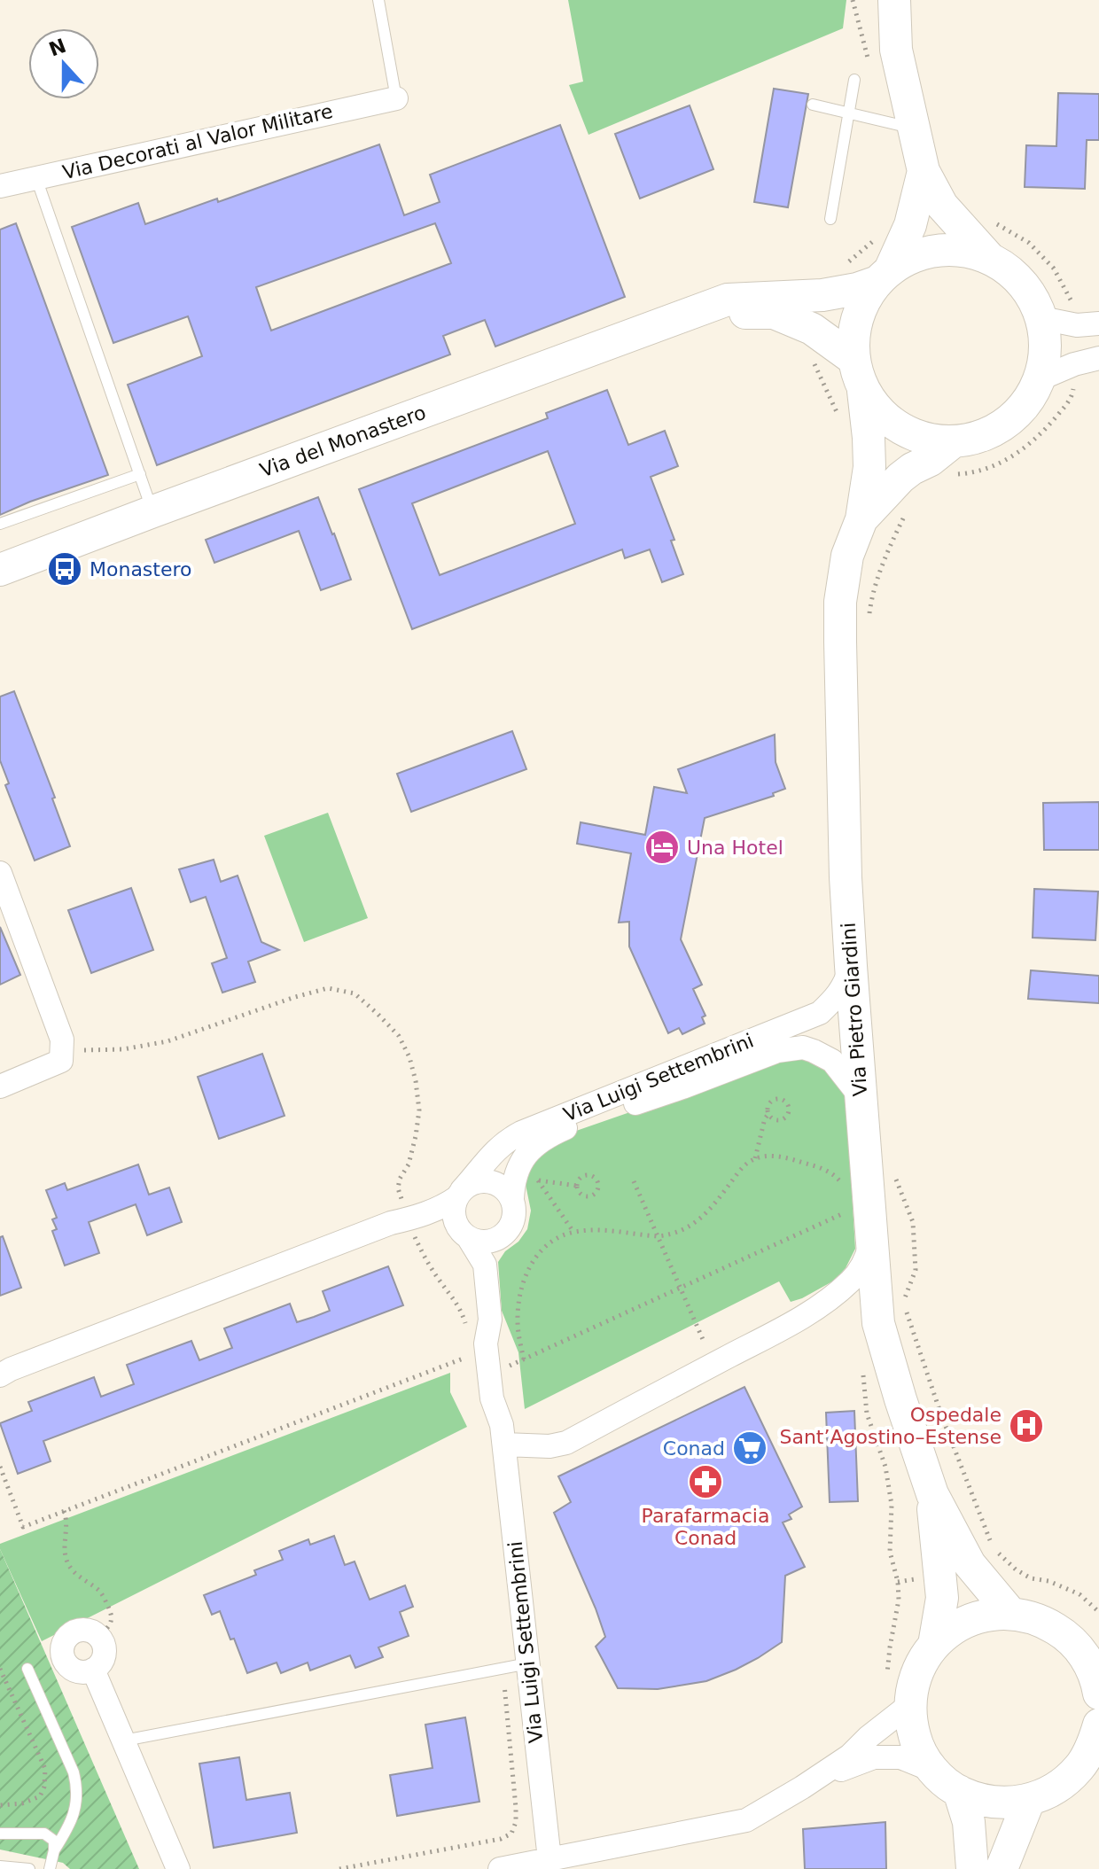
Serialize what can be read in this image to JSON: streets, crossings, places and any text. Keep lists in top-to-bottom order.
{
  "streets": {
    "main road": ["Via del Monastero", "Via Pietro Giardini"],
    "street": ["Via Decorati al Valor Militare", "Via Luigi Settembrini"]
  },
  "crossings": [
    ["Via del Monastero", "Via Pietro Giardini"],
    ["Via Pietro Giardini", "Via Luigi Settembrini"]
  ],
  "places": {
    "bus stop": ["Monastero"],
    "hotel": ["Una Hotel"],
    "hospital": ["Ospedale Sant’Agostino–Estense"],
    "supermarket": ["Conad"],
    "pharmacy": ["Parafarmacia Conad"]
  },
  "north": "top"
}
